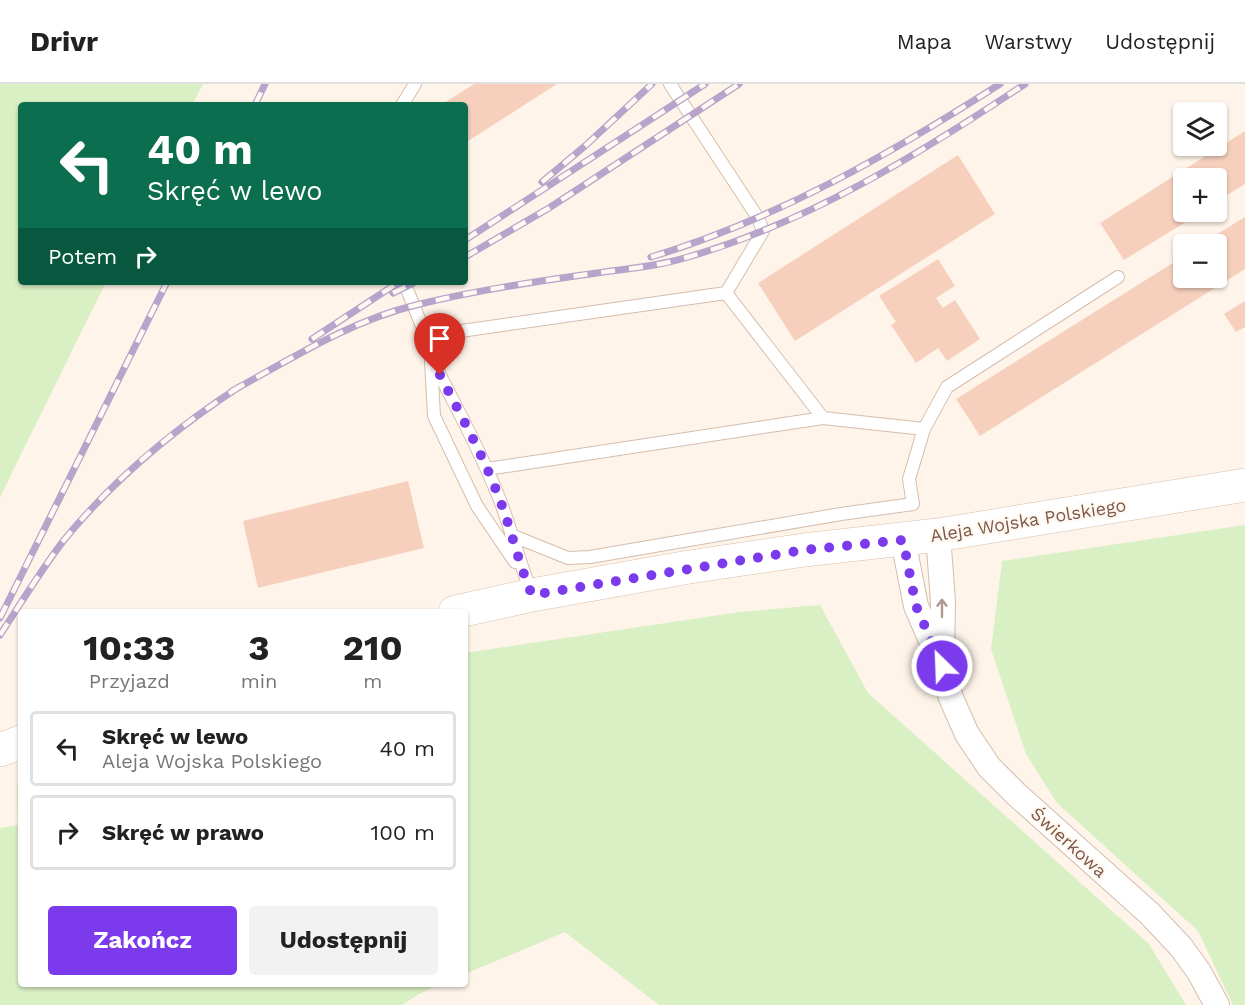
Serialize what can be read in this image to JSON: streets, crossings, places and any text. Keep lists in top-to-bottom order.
{
  "streets": {
    "main road": ["Aleja Wojska Polskiego"],
    "street": ["Świerkowa"]
  },
  "page": {
    "header": "Drivr",
    "nav": ["Mapa", "Warstwy", "Udostępnij"],
    "map_buttons": ["+", "−"],
    "turn": ["40 m", "Skręć w lewo"],
    "then": "Potem",
    "eta": [
      "10:33",
      "Przyjazd",
      "3",
      "min",
      "210",
      "m"
    ],
    "list": [
      {
        "name": "Skręć w lewo",
        "note": "Aleja Wojska Polskiego",
        "value": "40 m"
      },
      {
        "name": "Skręć w prawo",
        "value": "100 m"
      }
    ],
    "buttons": ["Zakończ", "Udostępnij"]
  }
}
